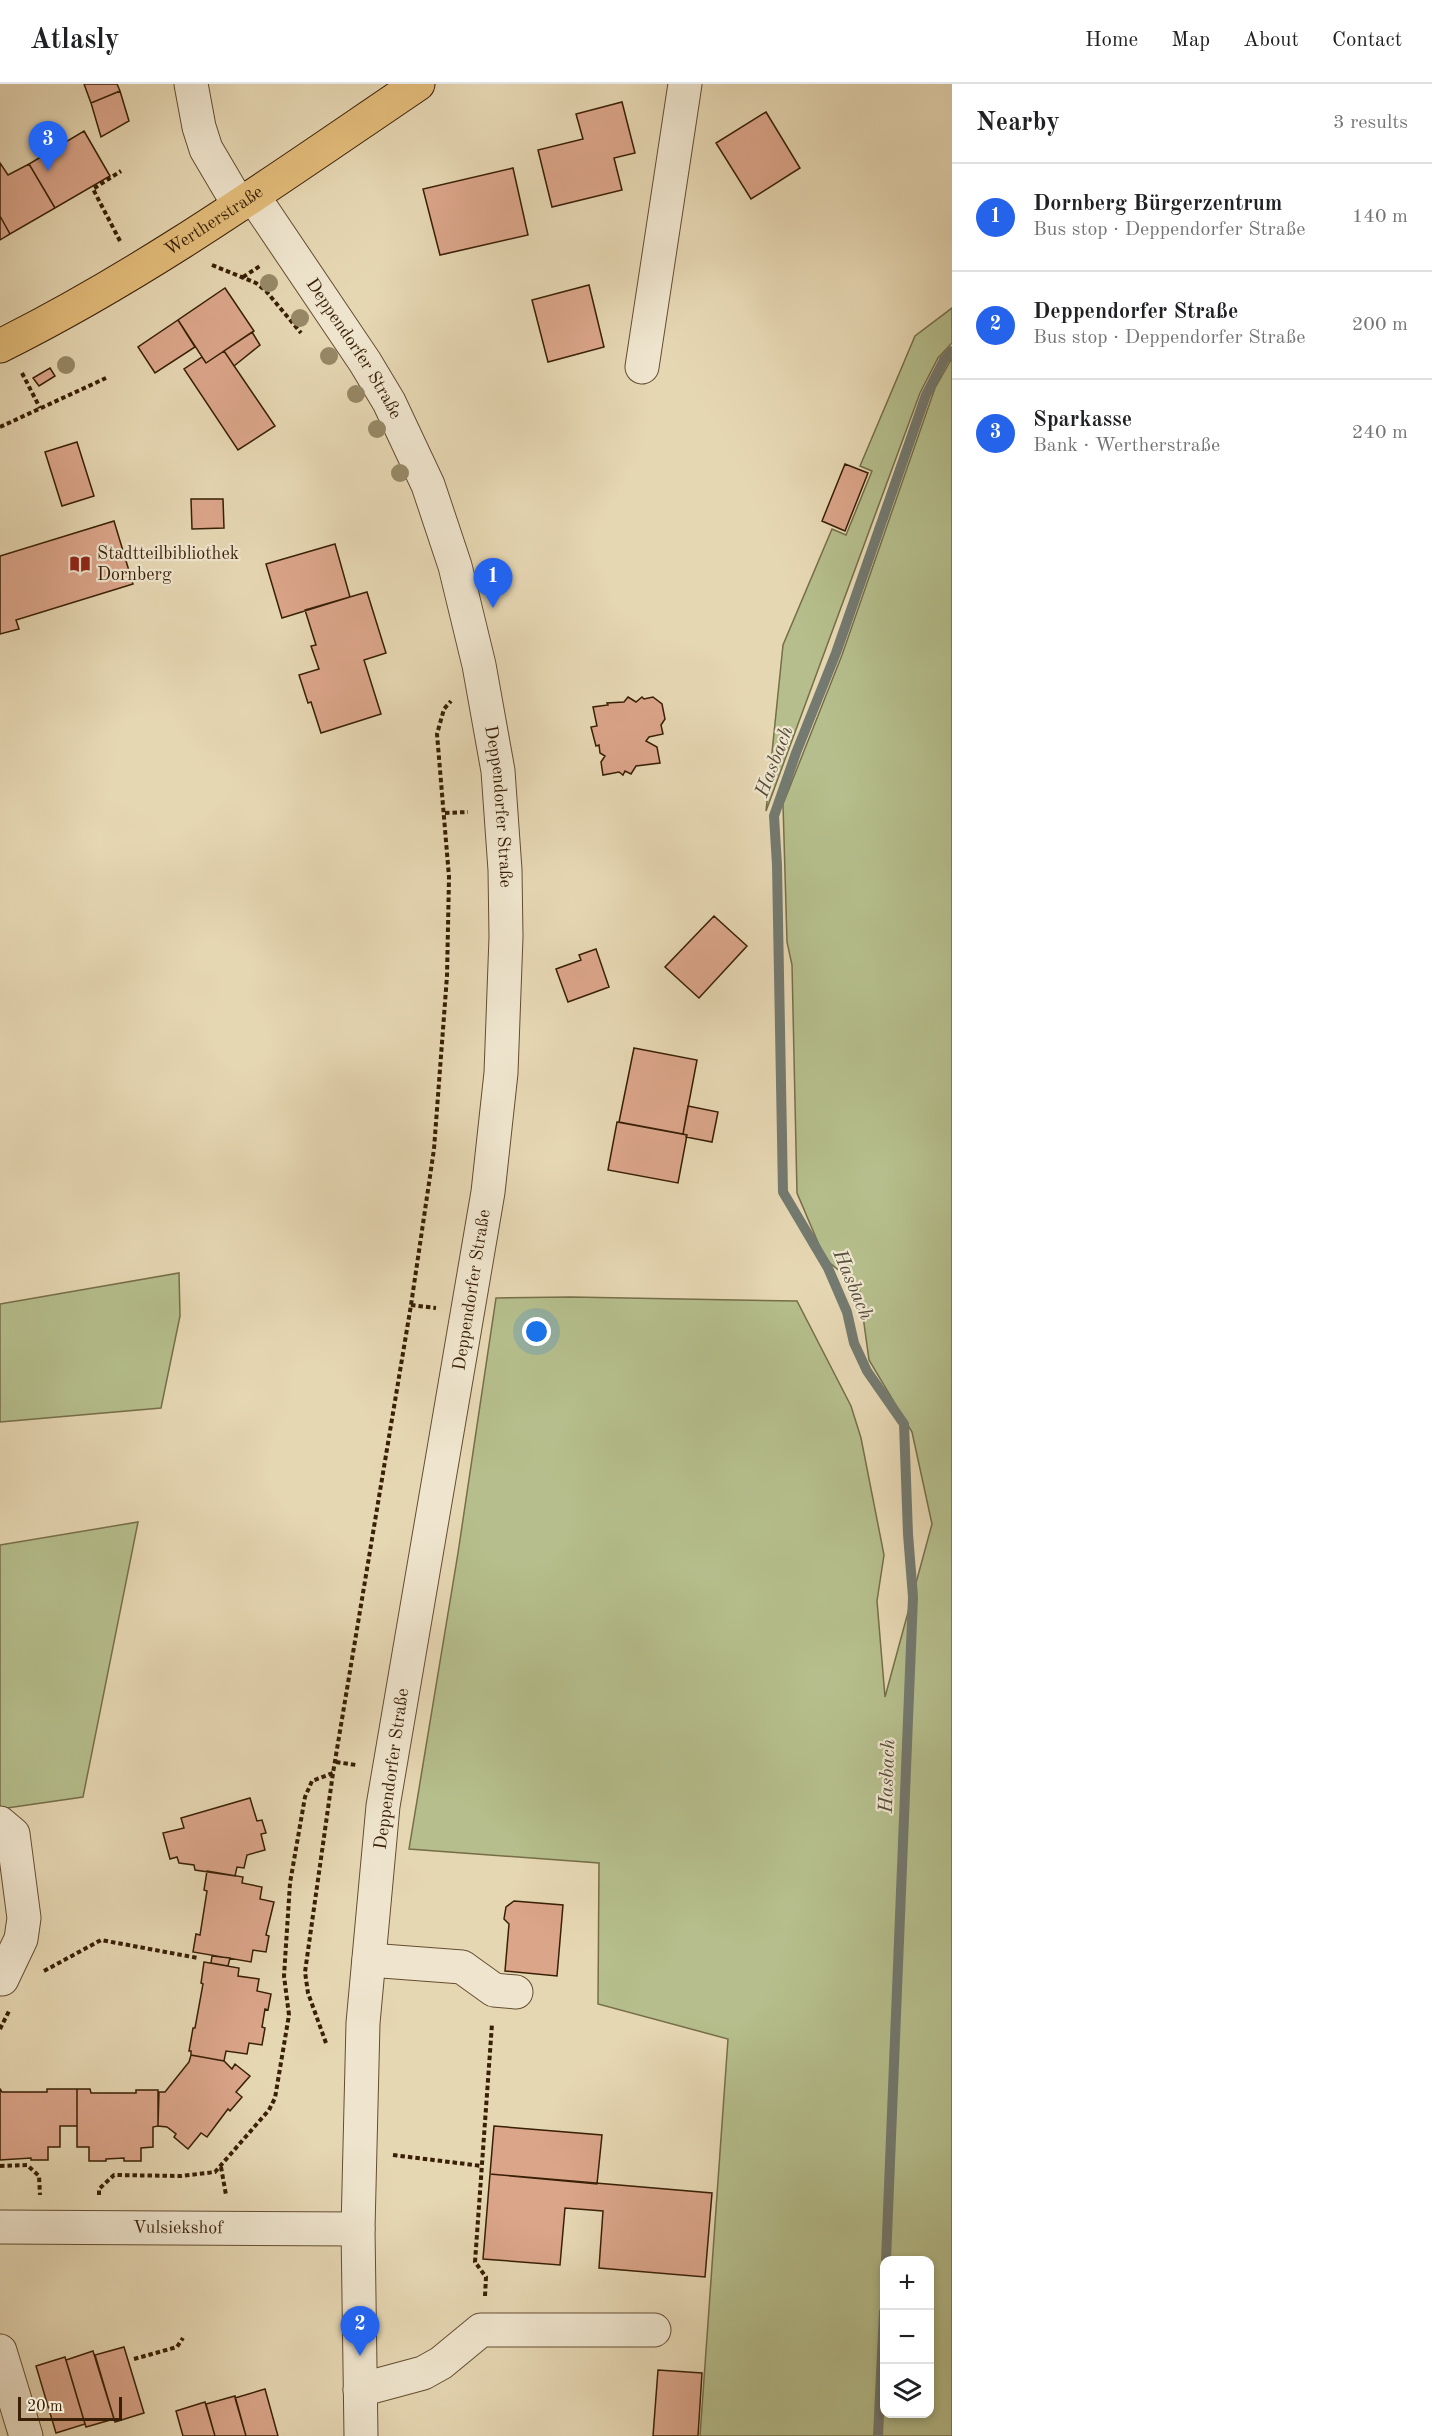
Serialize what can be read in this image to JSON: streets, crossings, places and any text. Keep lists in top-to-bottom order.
{
  "streets": {
    "main road": ["Wertherstraße"],
    "street": ["Deppendorfer Straße", "Vulsiekshof"]
  },
  "crossings": [
    ["Wertherstraße", "Deppendorfer Straße"],
    ["Deppendorfer Straße", "Vulsiekshof"]
  ],
  "water": ["Hasbach"],
  "places": {
    "library": ["Stadtteilbibliothek Dornberg"]
  },
  "scale_bar": "20 m",
  "page": {
    "header": "Atlasly",
    "nav": [
      "Home",
      "Map",
      "About",
      "Contact"
    ],
    "heading": ["Nearby", "3 results"],
    "pins": ["3", "1", "2"],
    "list": [
      {
        "mark": "1",
        "name": "Dornberg Bürgerzentrum",
        "note": "Bus stop · Deppendorfer Straße",
        "value": "140 m"
      },
      {
        "mark": "2",
        "name": "Deppendorfer Straße",
        "note": "Bus stop · Deppendorfer Straße",
        "value": "200 m"
      },
      {
        "mark": "3",
        "name": "Sparkasse",
        "note": "Bank · Wertherstraße",
        "value": "240 m"
      }
    ],
    "map_buttons": ["+", "−"],
    "scale": "20 m"
  }
}
